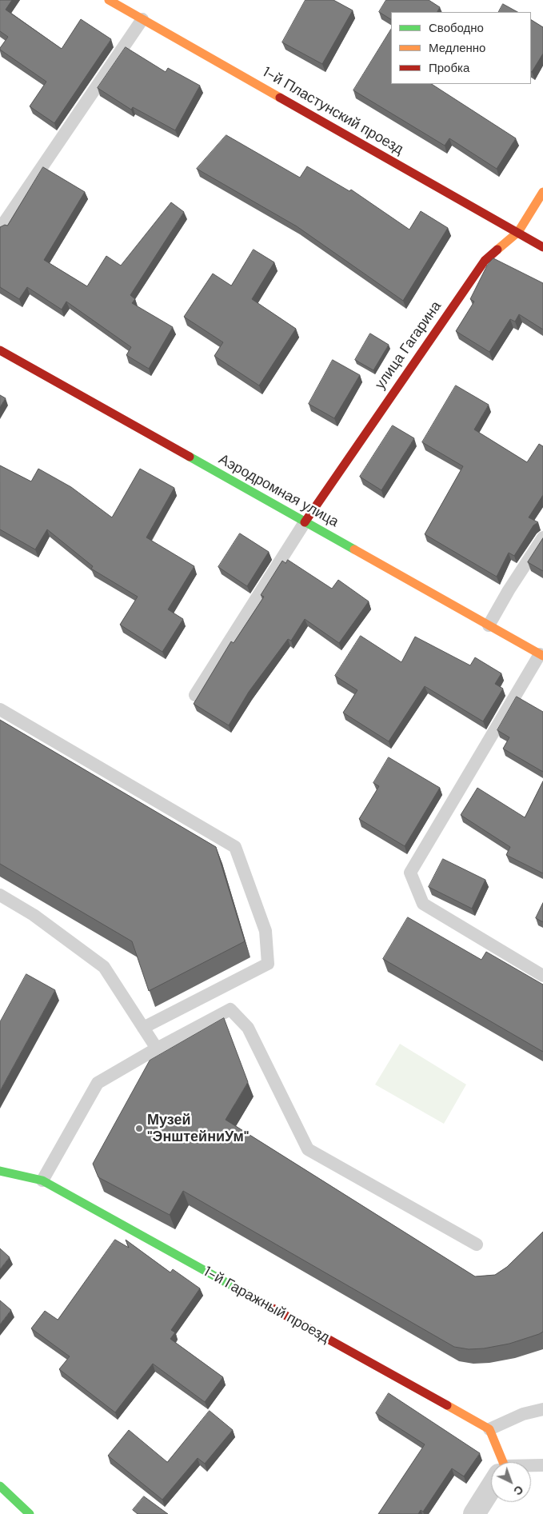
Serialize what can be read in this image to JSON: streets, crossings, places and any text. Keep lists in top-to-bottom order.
{
  "streets": {
    "street": [
      "1-й Пластунский проезд",
      "улица Гагарина",
      "Аэродромная улица",
      "1-й Гаражный проезд"
    ]
  },
  "crossings": [
    ["1-й Пластунский проезд", "улица Гагарина"],
    ["улица Гагарина", "Аэродромная улица"]
  ],
  "places": ["Музей \"ЭнштейниУм\""],
  "legend": ["Свободно", "Медленно", "Пробка"],
  "north": "bottom right"
}
